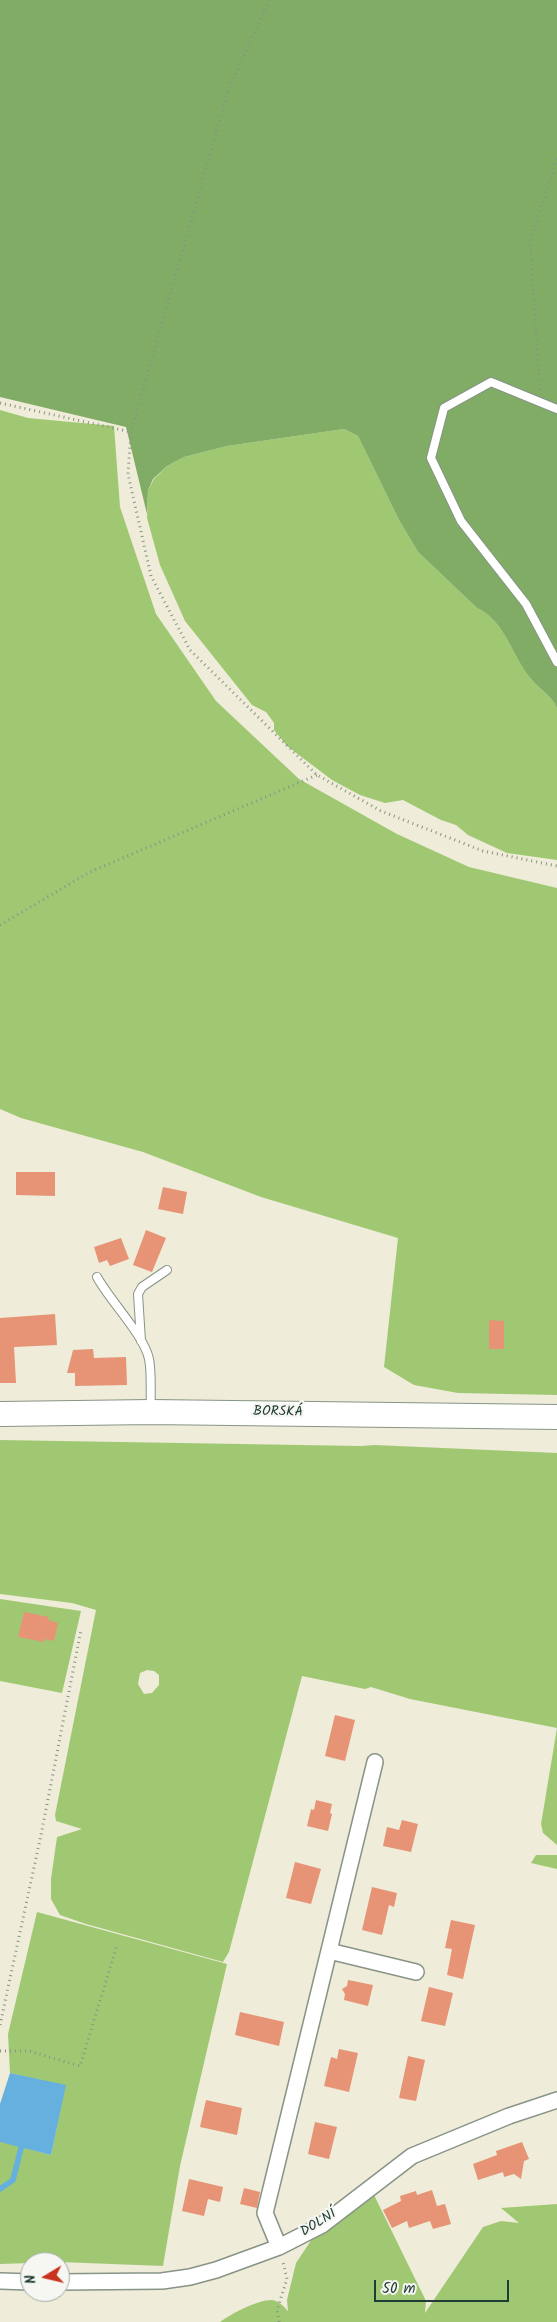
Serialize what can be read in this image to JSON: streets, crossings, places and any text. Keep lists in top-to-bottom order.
{
  "streets": {
    "main road": ["BORSKÁ"],
    "street": ["DOLNÍ"]
  },
  "scale_bar": "50 m",
  "north": "left"
}
